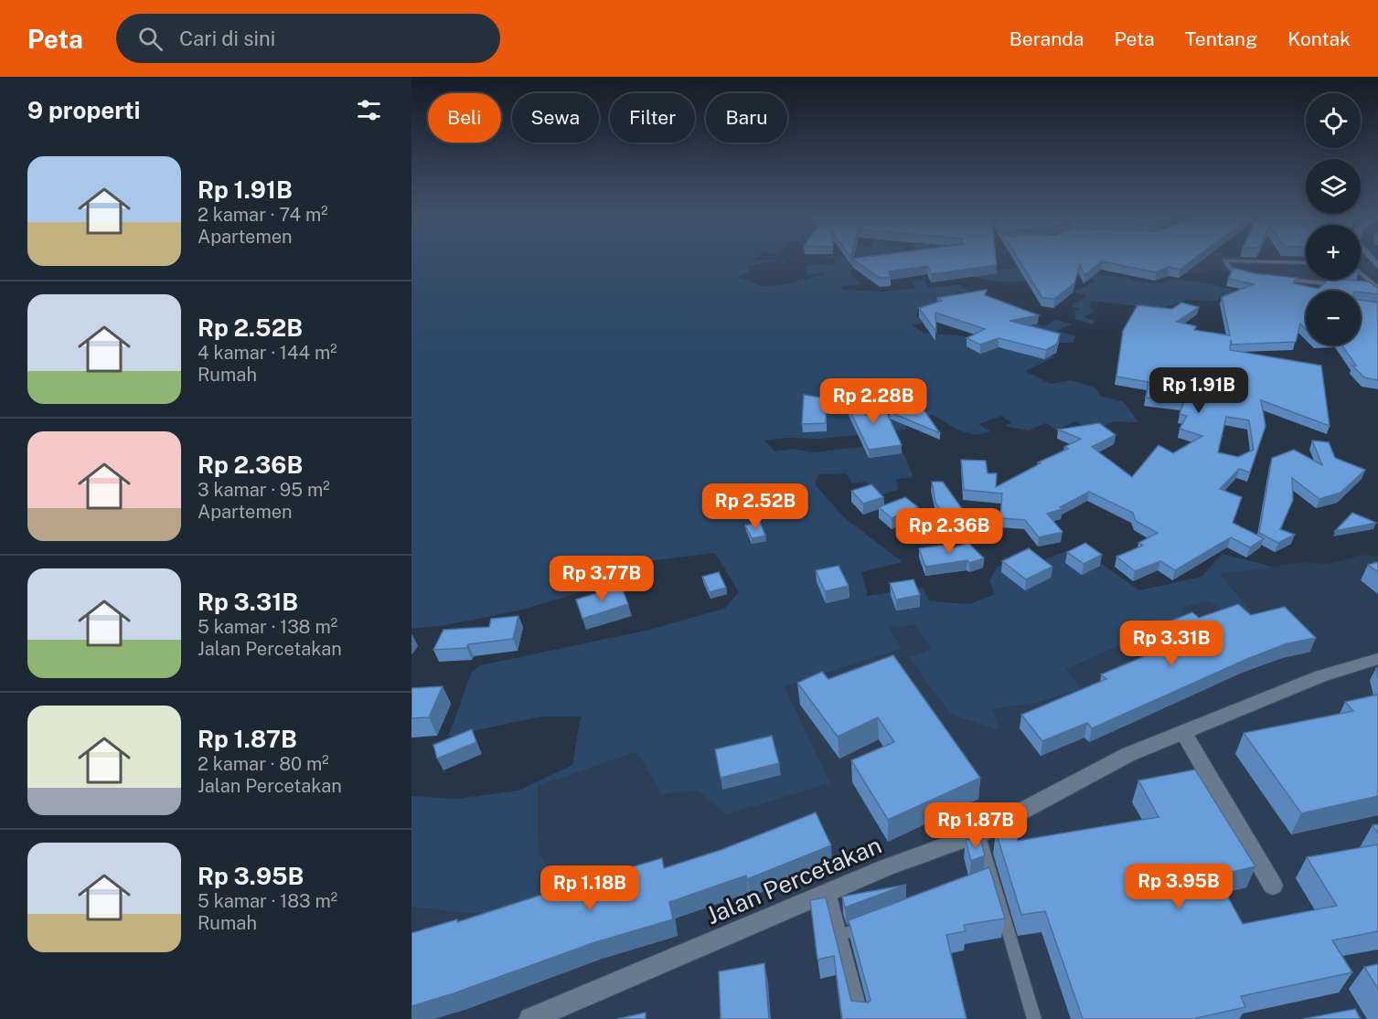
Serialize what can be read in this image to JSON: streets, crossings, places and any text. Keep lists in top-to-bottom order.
{
  "streets": {
    "street": ["Jalan Percetakan"]
  },
  "page": {
    "header": "Peta",
    "search": "Cari di sini",
    "nav": [
      "Beranda",
      "Peta",
      "Tentang",
      "Kontak"
    ],
    "heading": "9 properti",
    "map_buttons": ["+", "−"],
    "chip": [
      "Beli",
      "Sewa",
      "Filter",
      "Baru"
    ],
    "list": [
      {
        "name": "Rp 1.91B",
        "note": "2 kamar · 74 m² · Apartemen"
      },
      {
        "name": "Rp 2.52B",
        "note": "4 kamar · 144 m² · Rumah"
      },
      {
        "name": "Rp 2.36B",
        "note": "3 kamar · 95 m² · Apartemen"
      },
      {
        "name": "Rp 3.31B",
        "note": "5 kamar · 138 m² · Jalan Percetakan"
      },
      {
        "name": "Rp 1.87B",
        "note": "2 kamar · 80 m² · Jalan Percetakan"
      },
      {
        "name": "Rp 3.95B",
        "note": "5 kamar · 183 m² · Rumah"
      }
    ],
    "price": [
      "Rp 1.91B",
      "Rp 2.28B",
      "Rp 2.52B",
      "Rp 2.36B",
      "Rp 3.77B",
      "Rp 3.31B",
      "Rp 1.87B",
      "Rp 3.95B",
      "Rp 1.18B"
    ]
  }
}
